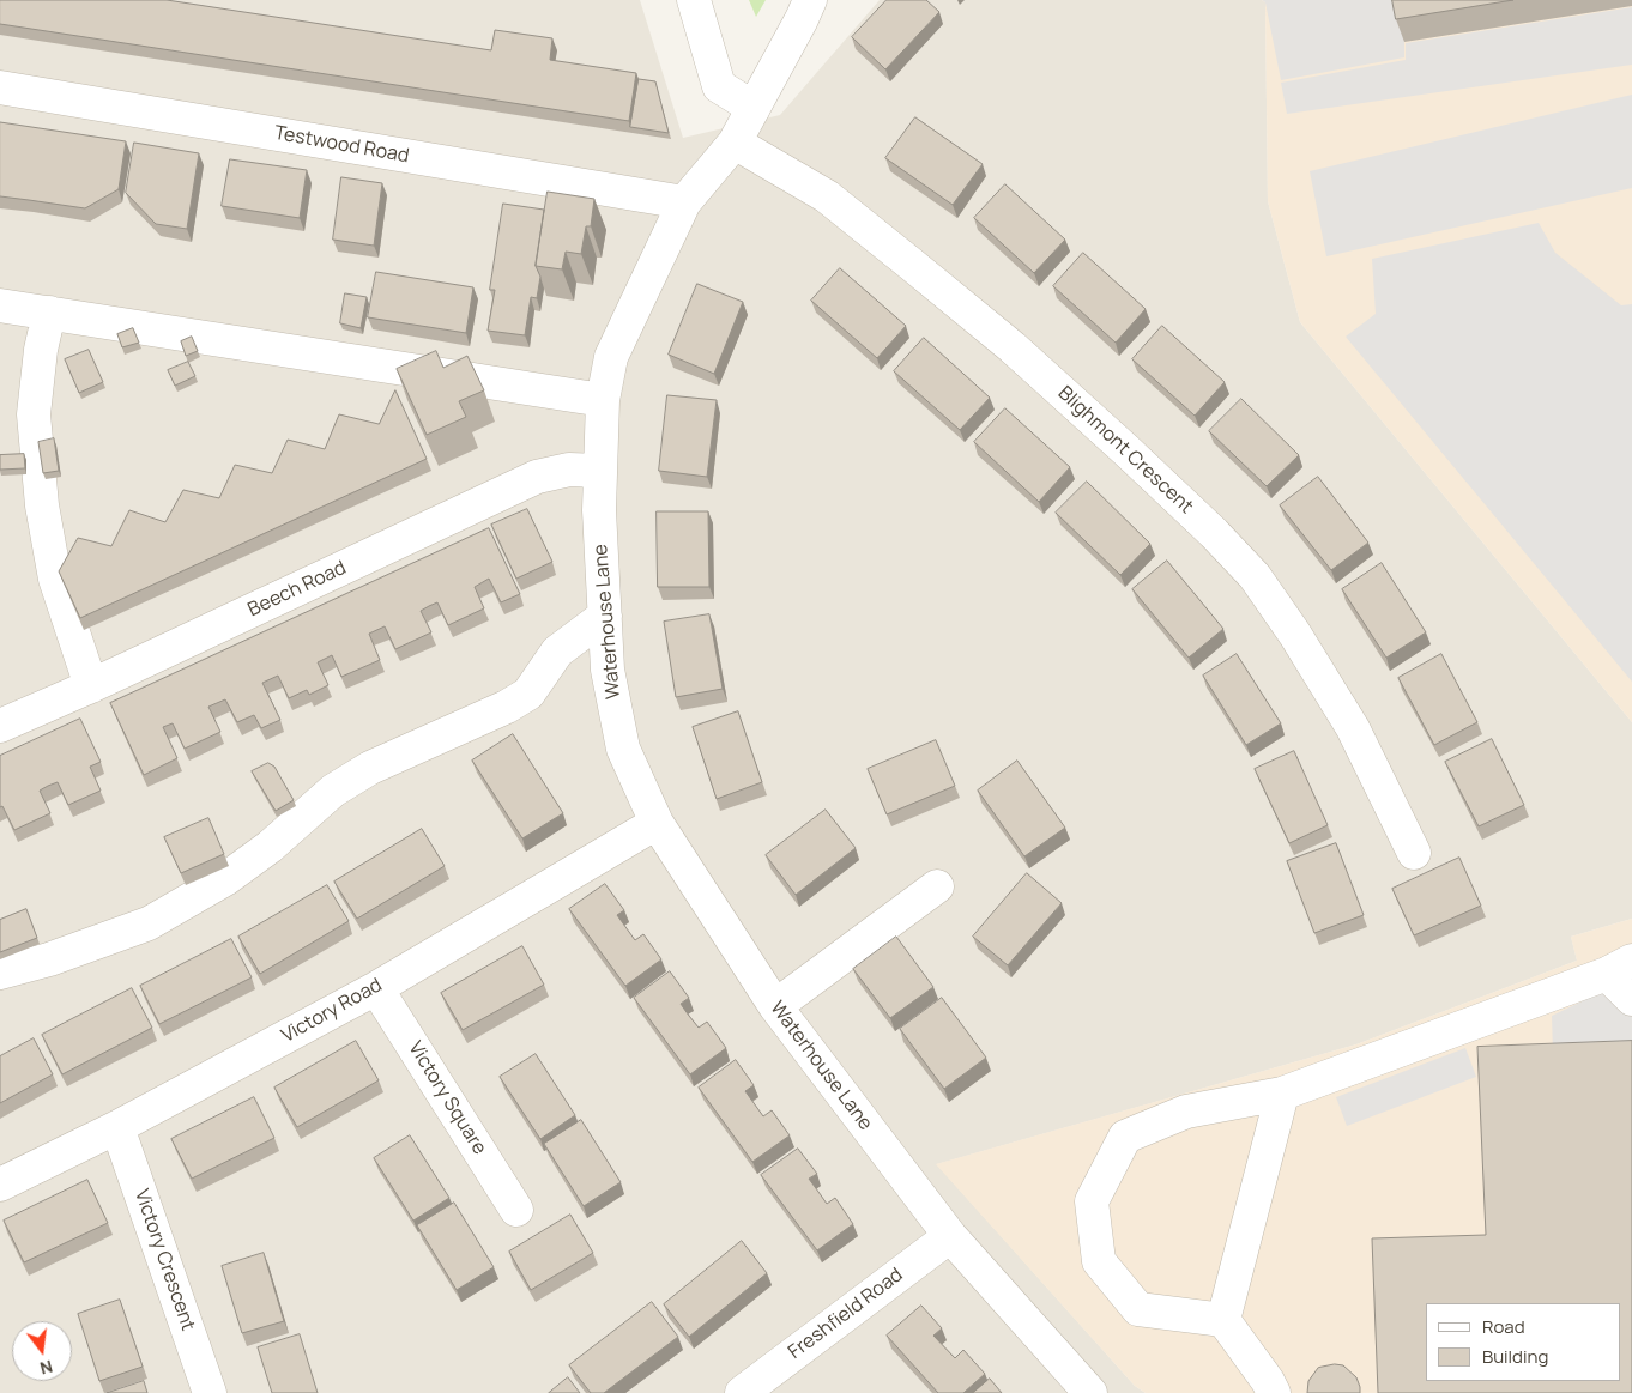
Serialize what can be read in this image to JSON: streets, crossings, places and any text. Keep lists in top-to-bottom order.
{
  "streets": {
    "street": [
      "Testwood Road",
      "Blighmont Crescent",
      "Beech Road",
      "Waterhouse Lane",
      "Victory Road",
      "Victory Square",
      "Victory Crescent",
      "Freshfield Road"
    ]
  },
  "crossings": [
    ["Testwood Road", "Waterhouse Lane"],
    ["Blighmont Crescent", "Waterhouse Lane"],
    ["Beech Road", "Waterhouse Lane"],
    ["Waterhouse Lane", "Victory Road"],
    ["Waterhouse Lane", "Freshfield Road"],
    ["Victory Road", "Victory Square"],
    ["Victory Road", "Victory Crescent"]
  ],
  "legend": ["Road", "Building"],
  "north": "bottom"
}
